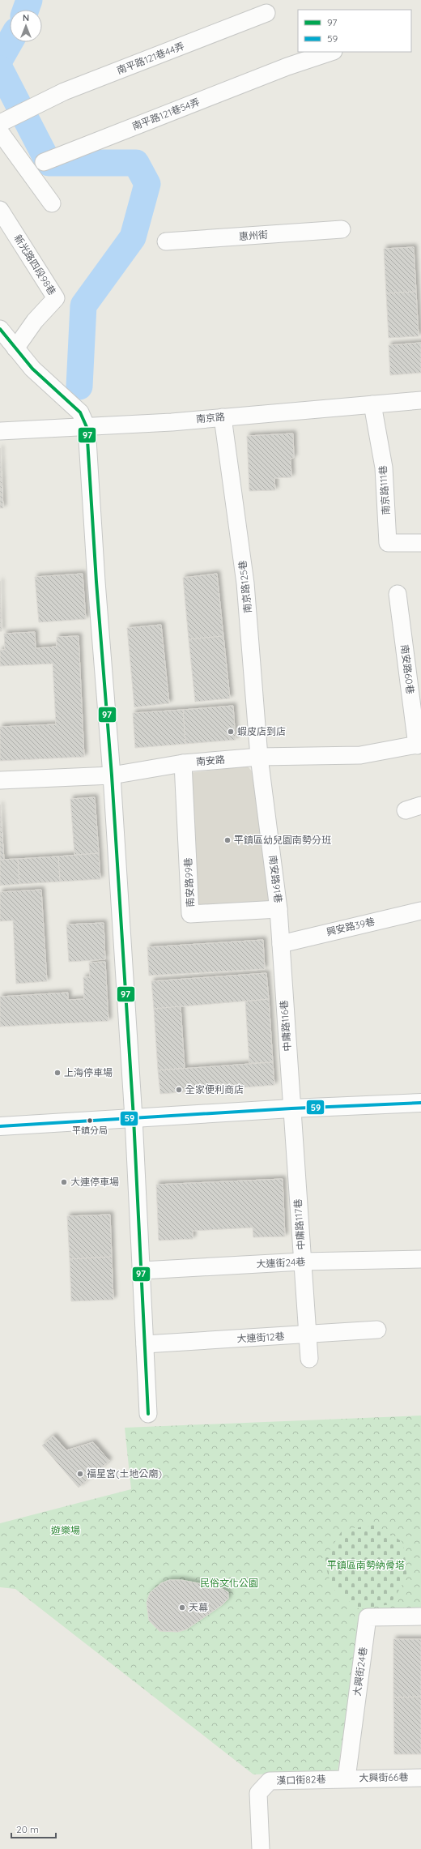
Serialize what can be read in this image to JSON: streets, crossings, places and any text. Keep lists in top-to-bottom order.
{
  "streets": {
    "street": [
      "南平路121巷44弄",
      "南平路121巷54弄",
      "惠州街",
      "新光路四段98巷",
      "南京路",
      "南京路111巷",
      "南京路125巷",
      "南安路60巷",
      "南安路",
      "南安路91巷",
      "南安路99巷",
      "興安路39巷",
      "中庸路116巷",
      "中庸路117巷",
      "大連街24巷",
      "大連街12巷",
      "大興街24巷",
      "大興街66巷",
      "漢口街82巷"
    ]
  },
  "crossings": [
    ["南京路", "南京路111巷"],
    ["南京路", "南京路125巷"],
    ["南京路125巷", "南安路"],
    ["南京路125巷", "南安路91巷"],
    ["南安路60巷", "南安路"],
    ["南安路", "南安路91巷"],
    ["南安路", "南安路99巷"],
    ["南安路91巷", "南安路99巷"],
    ["南安路91巷", "興安路39巷"],
    ["南安路91巷", "中庸路116巷"],
    ["興安路39巷", "中庸路116巷"],
    ["中庸路116巷", "中庸路117巷"],
    ["中庸路117巷", "大連街24巷"],
    ["中庸路117巷", "大連街12巷"],
    ["大興街24巷", "大興街66巷"],
    ["大興街24巷", "漢口街82巷"],
    ["大興街66巷", "漢口街82巷"]
  ],
  "parks": ["遊樂場", "平鎮區南勢納骨塔", "民俗文化公園"],
  "places": [
    "蝦皮店到店",
    "平鎮區幼兒園南勢分班",
    "上海停車場",
    "全家便利商店",
    "平鎮分局",
    "大連停車場",
    "福星宮(土地公廟)",
    "天幕"
  ],
  "lines": ["transit line 97", "transit line 59"],
  "legend": ["97", "59"],
  "scale_bar": "20 m",
  "north": "top"
}
